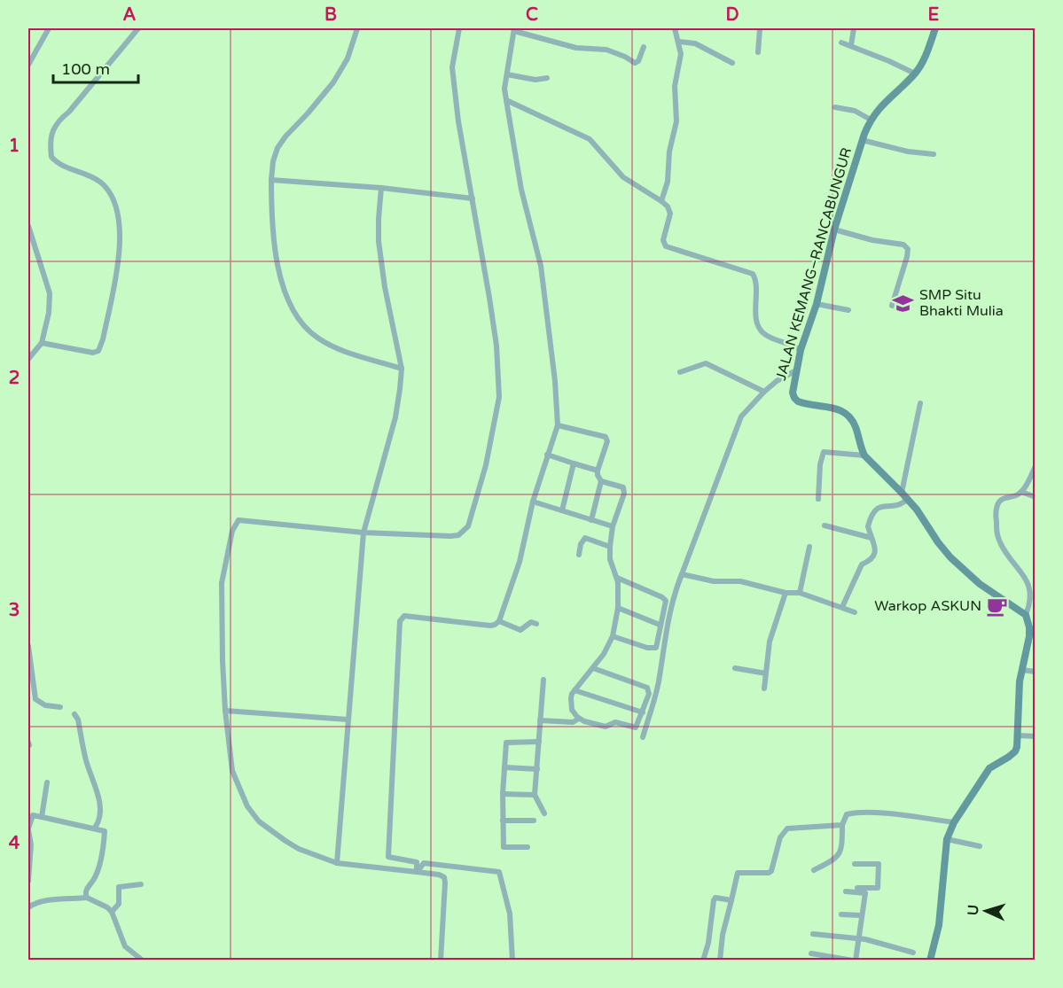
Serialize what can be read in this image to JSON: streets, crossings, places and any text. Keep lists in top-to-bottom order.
{
  "streets": {
    "street": ["JALAN KEMANG–RANCABUNGUR"]
  },
  "places": {
    "school or university": ["SMP Situ Bhakti Mulia"],
    "cafe": ["Warkop ASKUN"]
  },
  "scale_bar": "100 m",
  "north": "left",
  "grid": {
    "columns": [
      "A",
      "B",
      "C",
      "D",
      "E"
    ],
    "rows": [
      "1",
      "2",
      "3",
      "4"
    ]
  }
}
